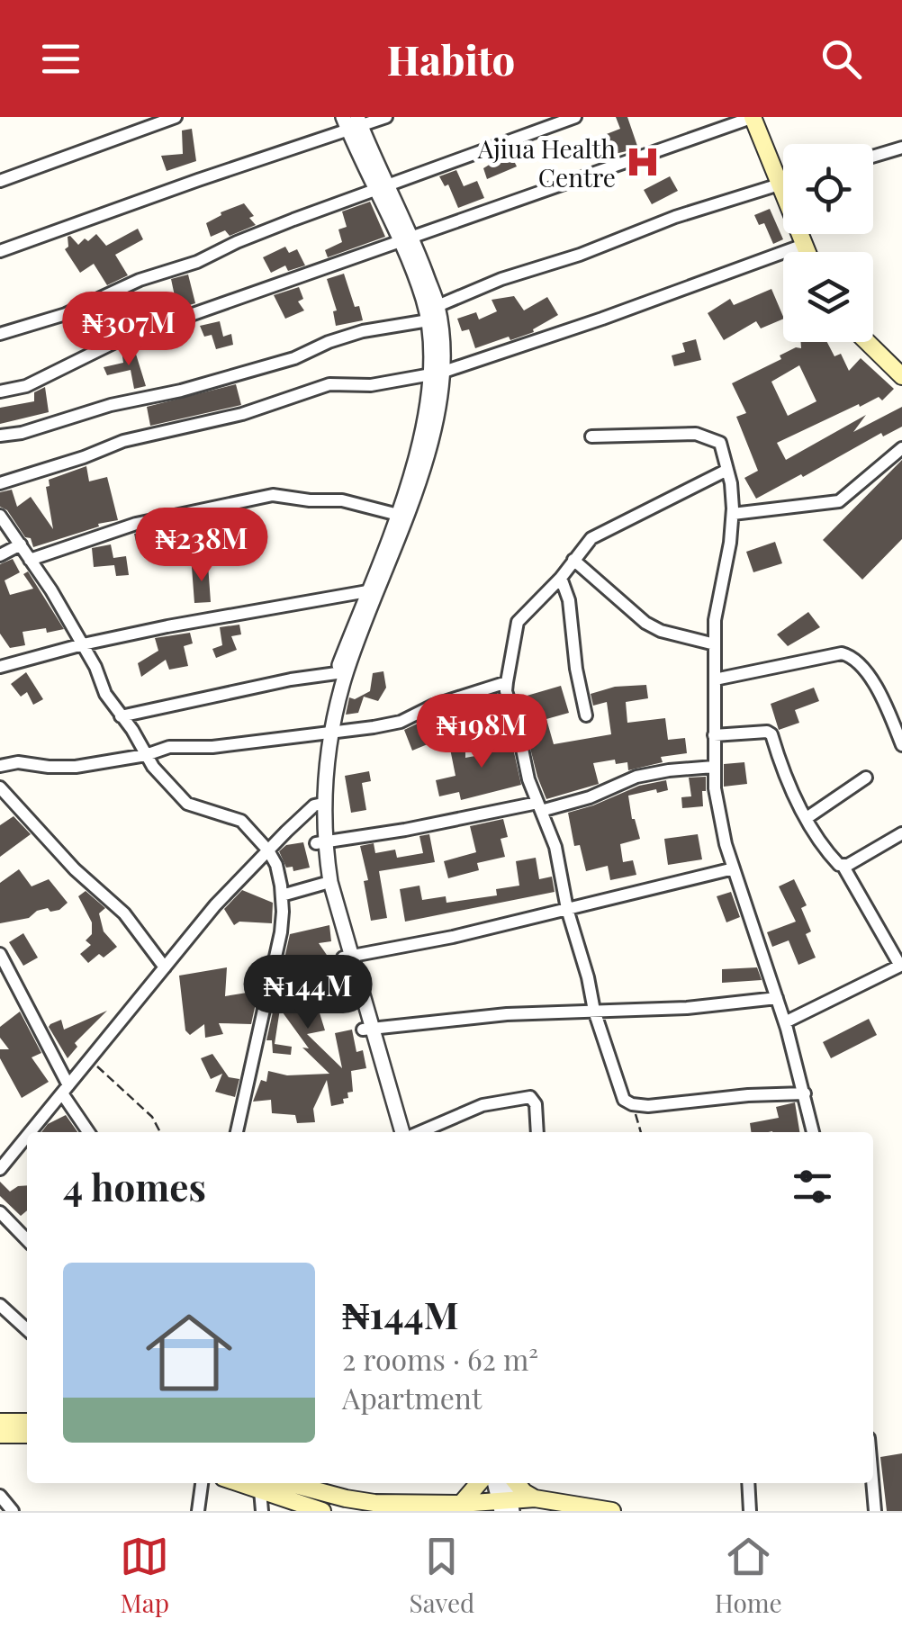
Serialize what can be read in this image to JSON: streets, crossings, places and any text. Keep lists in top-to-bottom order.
{
  "places": {
    "hospital": ["Ajiua Health Centre"]
  },
  "page": {
    "header": "Habito",
    "price": [
      "₦307M",
      "₦238M",
      "₦198M",
      "₦144M"
    ],
    "heading": "4 homes",
    "list": [
      {
        "name": "₦144M",
        "note": "2 rooms · 62 m² · Apartment"
      }
    ],
    "tabs": ["Map", "Saved", "Home"]
  }
}
